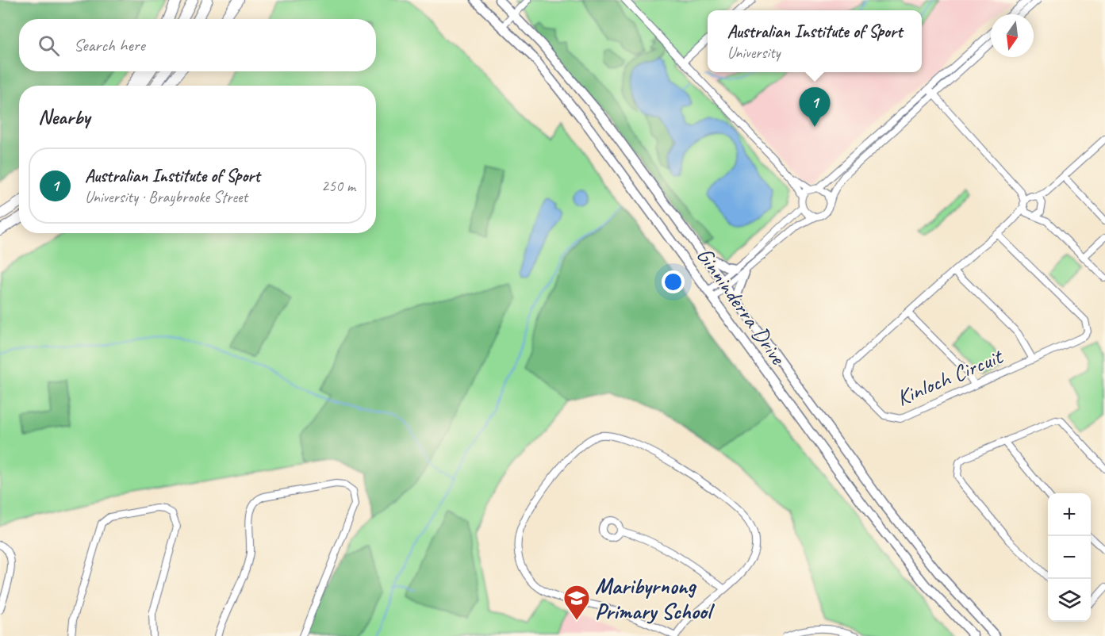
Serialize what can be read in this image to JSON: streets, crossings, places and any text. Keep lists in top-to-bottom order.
{
  "streets": {
    "main road": ["Ginninderra Drive"],
    "street": ["Kinloch Circuit"]
  },
  "places": {
    "school or university": ["Maribyrnong Primary School"]
  },
  "north": "bottom",
  "page": {
    "popup": ["Australian Institute of Sport", "University"],
    "search": "Search here",
    "heading": "Nearby",
    "pins": "1",
    "list": [
      {
        "mark": "1",
        "name": "Australian Institute of Sport",
        "note": "University · Braybrooke Street",
        "value": "250 m"
      }
    ],
    "map_buttons": ["+", "−"]
  }
}
